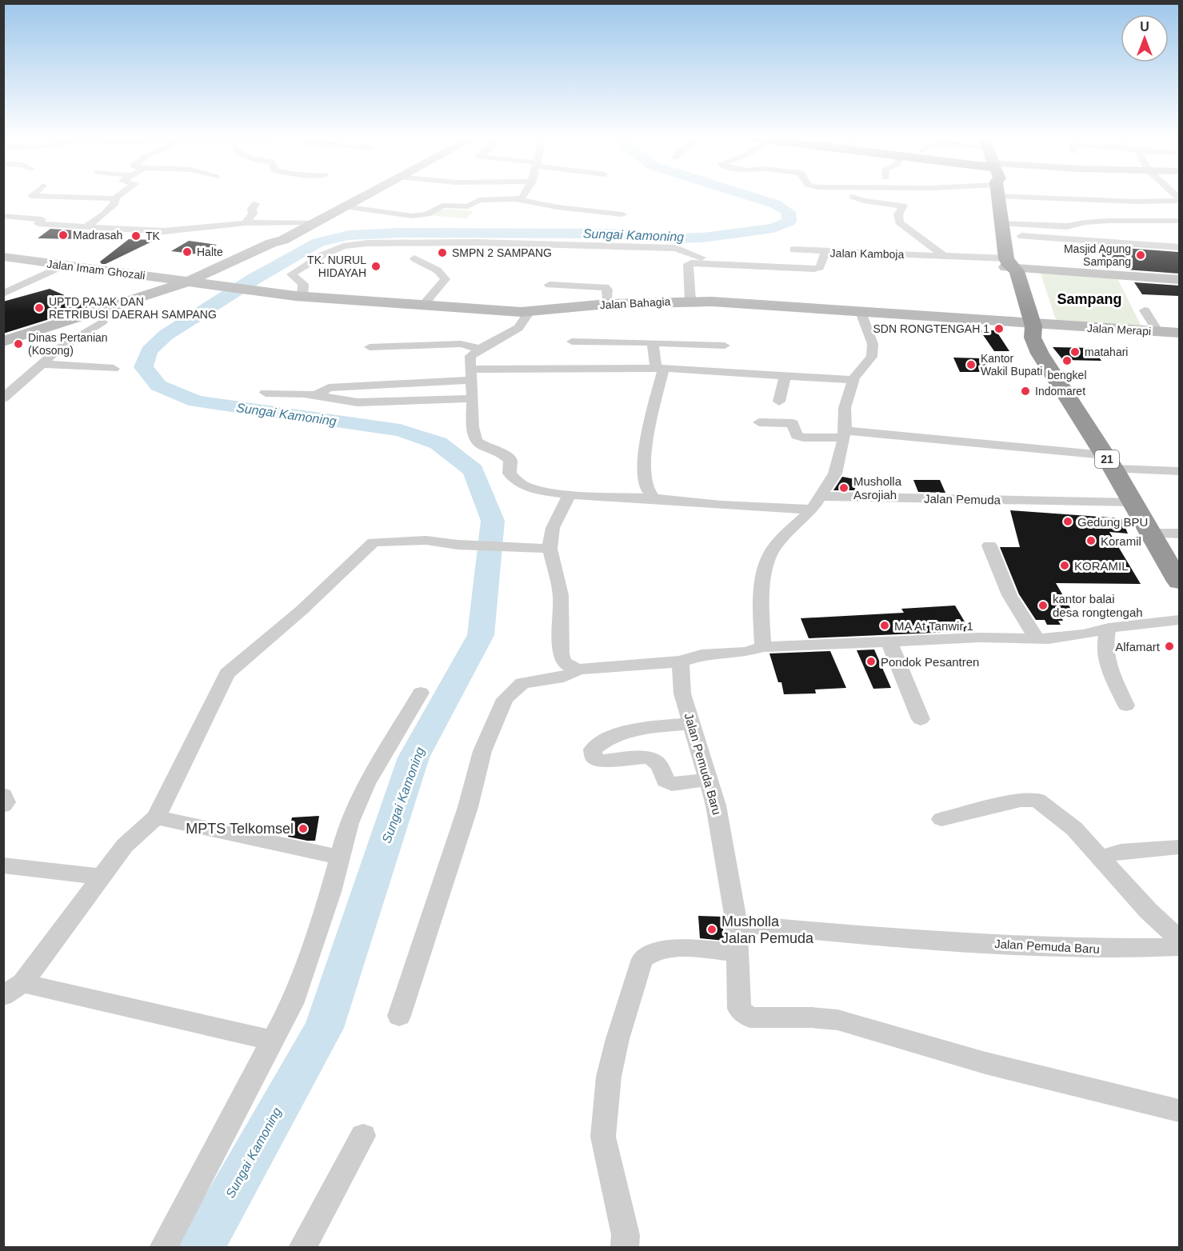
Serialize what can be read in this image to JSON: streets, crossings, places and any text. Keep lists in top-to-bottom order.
{
  "streets": {
    "highway": ["21"],
    "street": [
      "Jalan Kamboja",
      "Jalan Imam Ghozali",
      "Jalan Bahagia",
      "Jalan Merapi",
      "Jalan Pemuda",
      "Jalan Pemuda Baru"
    ]
  },
  "crossings": [
    ["Jalan Kamboja", "Jalan Bahagia"],
    ["Jalan Kamboja", "21"],
    ["Jalan Imam Ghozali", "Jalan Bahagia"],
    ["Jalan Bahagia", "Jalan Merapi"],
    ["Jalan Bahagia", "21"],
    ["Jalan Merapi", "21"],
    ["21", "Jalan Pemuda"]
  ],
  "districts": ["Sampang"],
  "water": ["Sungai Kamoning"],
  "places": [
    "Madrasah",
    "TK",
    "Halte",
    "SMPN 2 SAMPANG",
    "Masjid Agung Sampang",
    "TK. NURUL HIDAYAH",
    "UPTD PAJAK DAN RETRIBUSI DAERAH SAMPANG",
    "SDN RONGTENGAH 1",
    "Dinas Pertanian (Kosong)",
    "matahari",
    "bengkel",
    "Kantor Wakil Bupati",
    "Indomaret",
    "Musholla Asrojiah",
    "Gedung BPU",
    "Koramil",
    "KORAMIL",
    "kantor balai desa rongtengah",
    "MA At Tanwir 1",
    "Alfamart",
    "Pondok Pesantren",
    "MPTS Telkomsel",
    "Musholla Jalan Pemuda"
  ],
  "north": "top"
}
